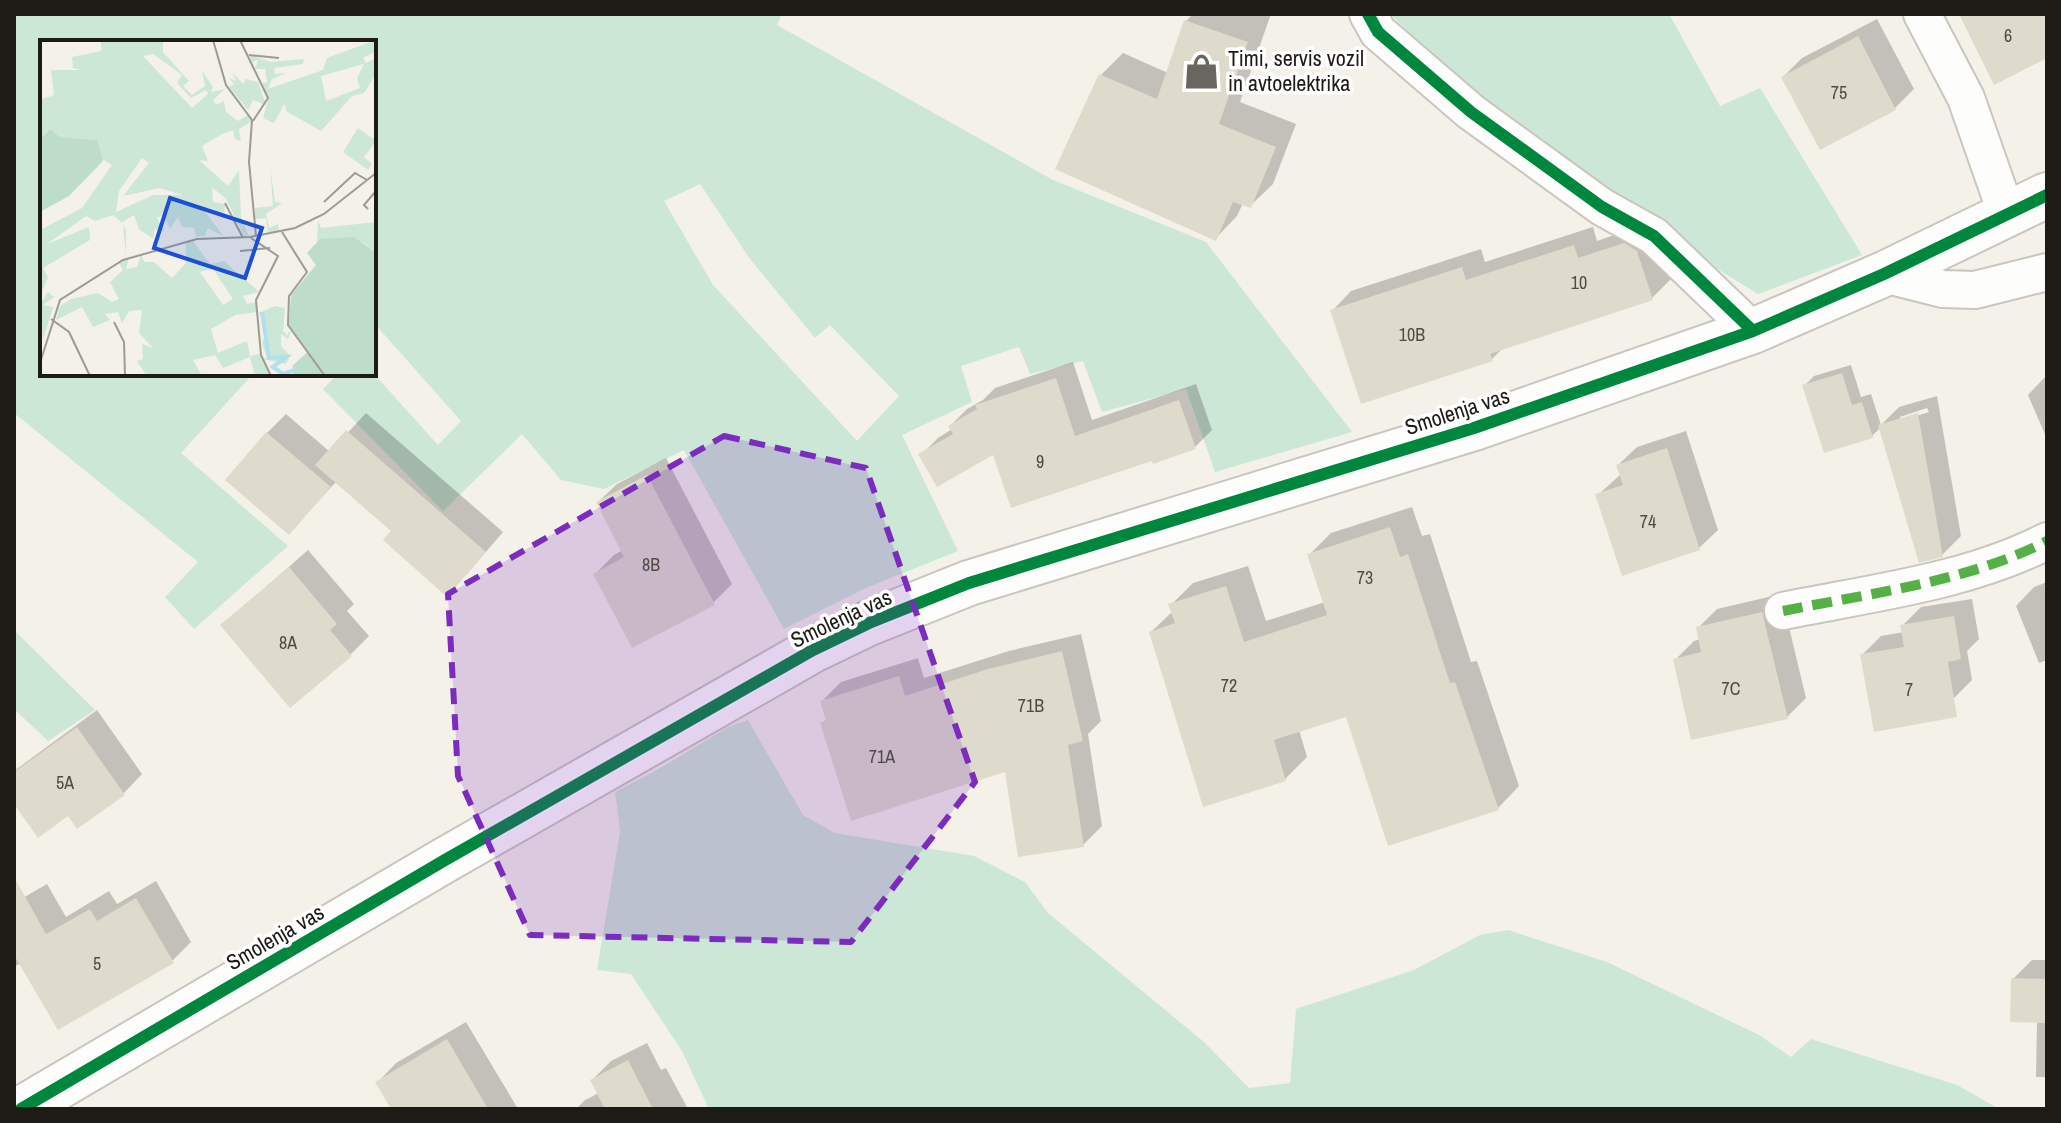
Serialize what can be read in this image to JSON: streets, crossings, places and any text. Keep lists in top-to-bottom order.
{
  "streets": {
    "main road": ["Smolenja vas"]
  },
  "places": {
    "shop": ["Timi, servis vozil in avtoelektrika"]
  },
  "house_numbers": [
    "6",
    "75",
    "10",
    "10B",
    "9",
    "74",
    "8B",
    "73",
    "8A",
    "72",
    "7C",
    "7",
    "71B",
    "71A",
    "5A",
    "5"
  ]
}
